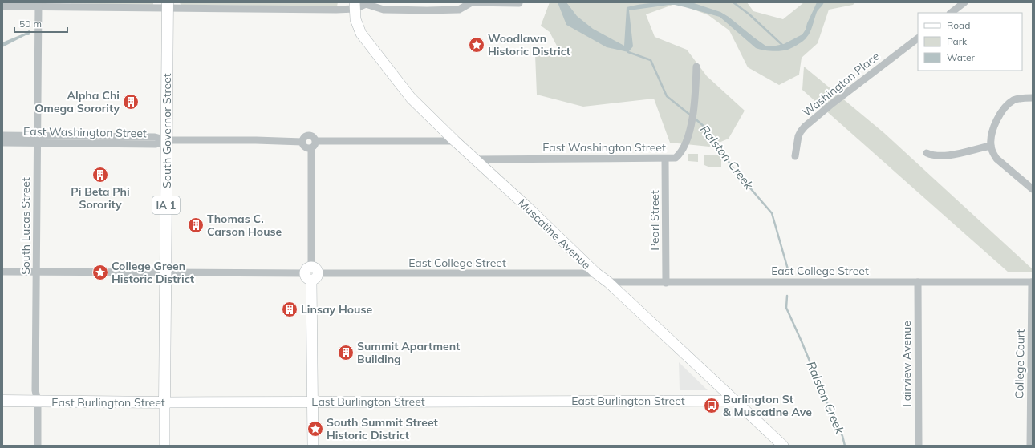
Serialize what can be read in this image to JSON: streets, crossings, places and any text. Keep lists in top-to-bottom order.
{
  "streets": {
    "main road": ["South Governor Street", "IA 1", "East Burlington Street"],
    "street": [
      "Washington Place",
      "East Washington Street",
      "Pearl Street",
      "South Lucas Street",
      "Muscatine Avenue",
      "East College Street",
      "Fairview Avenue",
      "College Court"
    ]
  },
  "crossings": [
    ["South Governor Street", "East Washington Street"],
    ["South Governor Street", "East College Street"],
    ["South Governor Street", "East Burlington Street"],
    ["East Washington Street", "Pearl Street"],
    ["East Washington Street", "South Lucas Street"],
    ["East Washington Street", "Muscatine Avenue"],
    ["Pearl Street", "East College Street"],
    ["South Lucas Street", "East College Street"],
    ["South Lucas Street", "East Burlington Street"],
    ["Muscatine Avenue", "East College Street"],
    ["Muscatine Avenue", "East Burlington Street"],
    ["East College Street", "Fairview Avenue"],
    ["East College Street", "College Court"]
  ],
  "water": ["Ralston Creek"],
  "places": {
    "place": ["Woodlawn Historic District", "College Green Historic District", "South Summit Street Historic District"],
    "building": [
      "Alpha Chi Omega Sorority",
      "Pi Beta Phi Sorority",
      "Thomas C. Carson House",
      "Linsay House",
      "Summit Apartment Building"
    ],
    "bus stop": ["Burlington St & Muscatine Ave"]
  },
  "legend": ["Road", "Park", "Water"],
  "scale_bar": "50 m"
}
